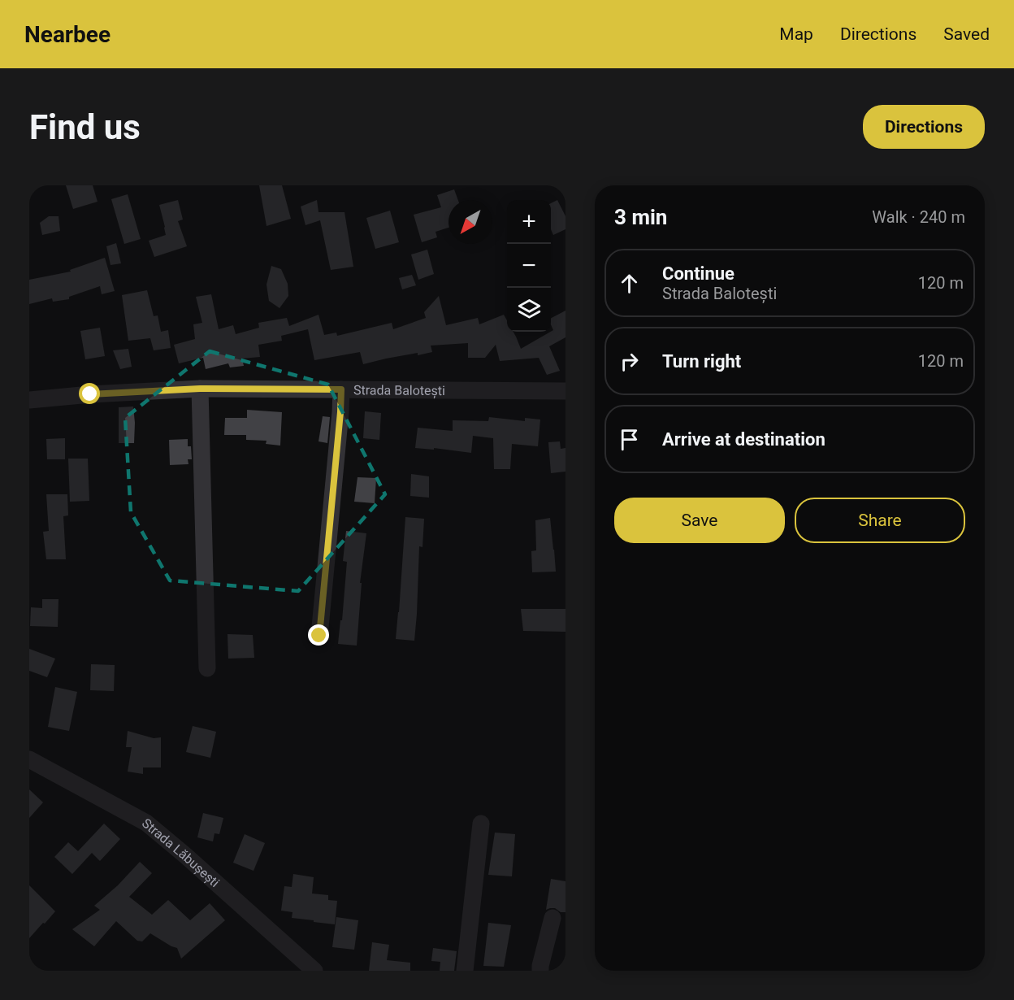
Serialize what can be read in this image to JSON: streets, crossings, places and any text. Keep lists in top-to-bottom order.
{
  "streets": {
    "street": ["Strada Balotești", "Strada Lăbușești"]
  },
  "north": "bottom left",
  "page": {
    "header": "Nearbee",
    "nav": ["Map", "Directions", "Saved"],
    "buttons": [
      "Directions",
      ["Save", "Share"]
    ],
    "title": "Find us",
    "heading": ["3 min", "Walk · 240 m"],
    "map_buttons": ["+", "−"],
    "list": [
      ["Continue", "Strada Balotești", "120 m"],
      ["Turn right", "120 m"],
      "Arrive at destination"
    ]
  }
}
